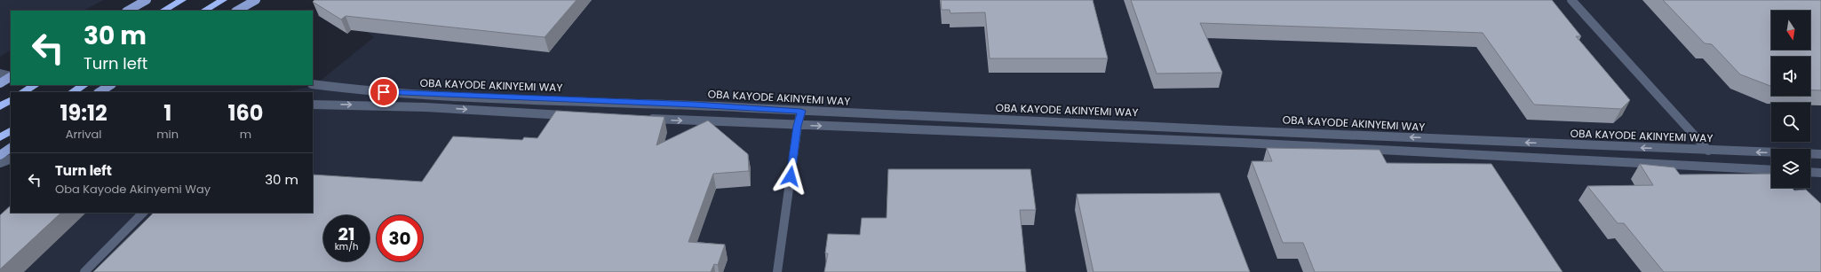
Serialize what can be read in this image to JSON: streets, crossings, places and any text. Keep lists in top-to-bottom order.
{
  "streets": {
    "street": ["OBA KAYODE AKINYEMI WAY"]
  },
  "north": "bottom",
  "page": {
    "turn": ["30 m", "Turn left"],
    "eta": [
      "19:12",
      "Arrival",
      "1",
      "min",
      "160",
      "m"
    ],
    "list": [
      {
        "name": "Turn left",
        "note": "Oba Kayode Akinyemi Way",
        "value": "30 m"
      }
    ],
    "speed": "21 km/h",
    "limit": "30"
  }
}
